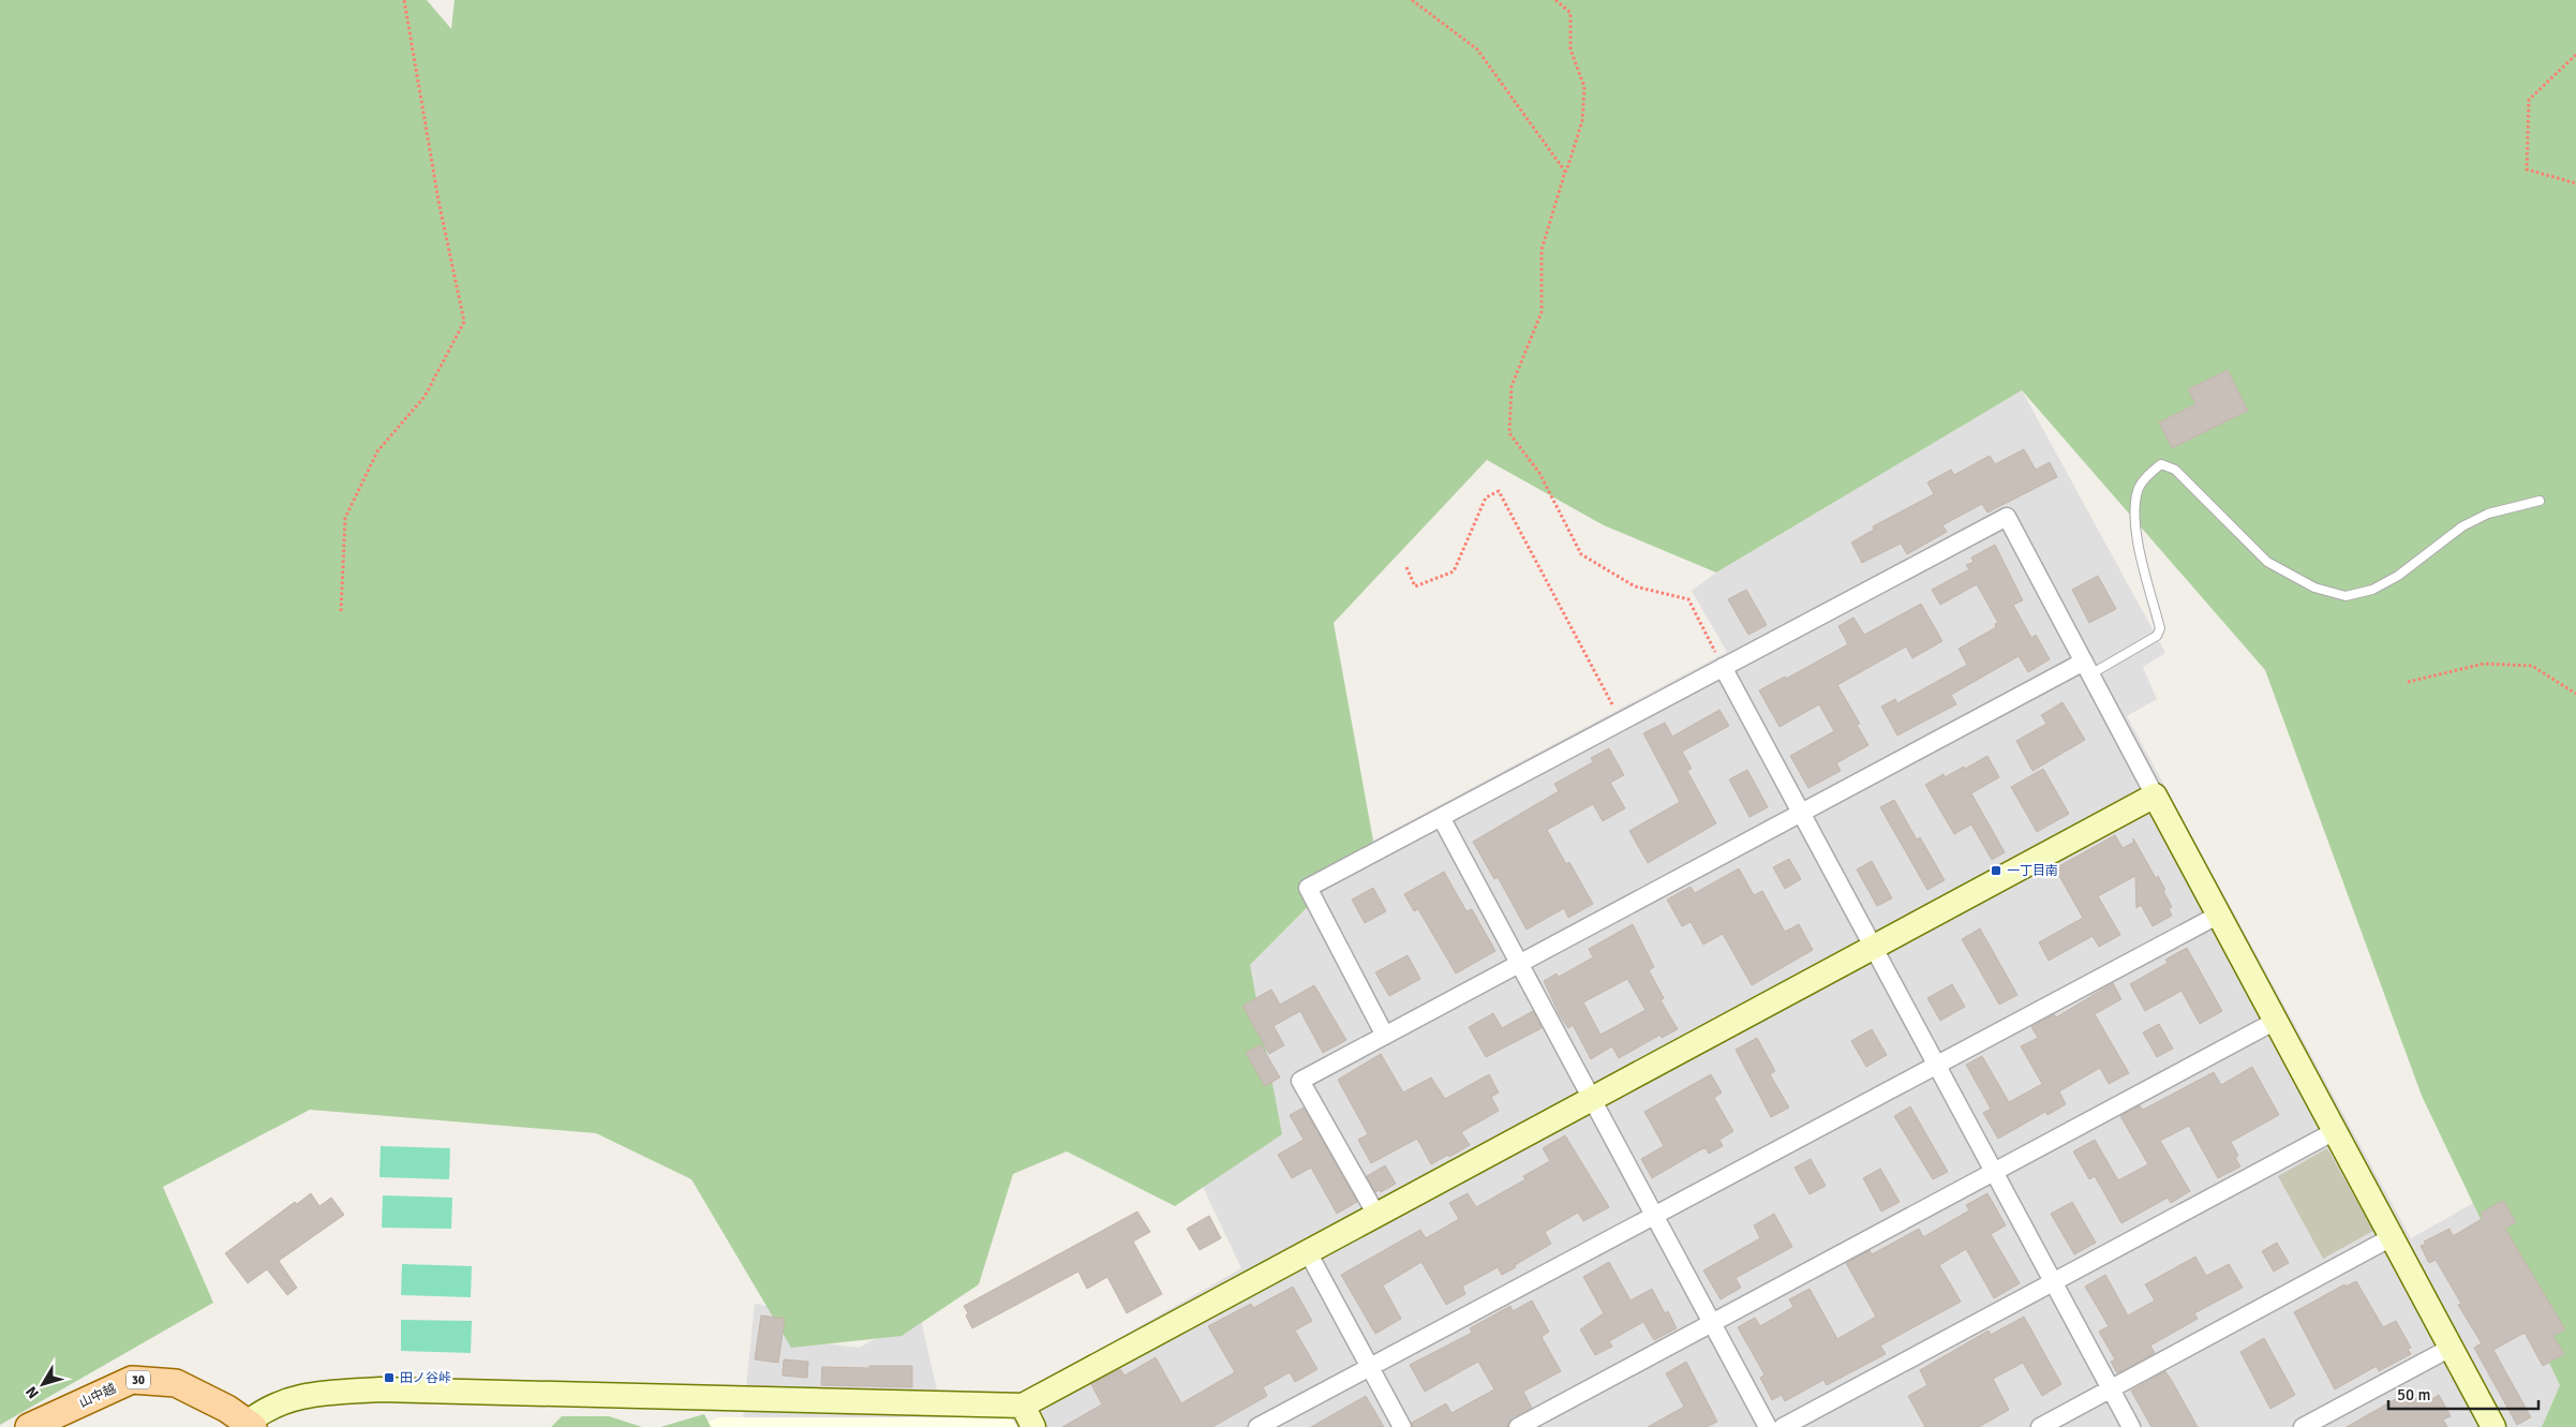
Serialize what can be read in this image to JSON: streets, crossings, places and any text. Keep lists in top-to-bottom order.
{
  "streets": {
    "main road": ["30", "山中越"]
  },
  "places": {
    "transit": ["一丁目南", "田ノ谷峠"]
  },
  "scale_bar": "50 m",
  "north": "bottom left"
}
